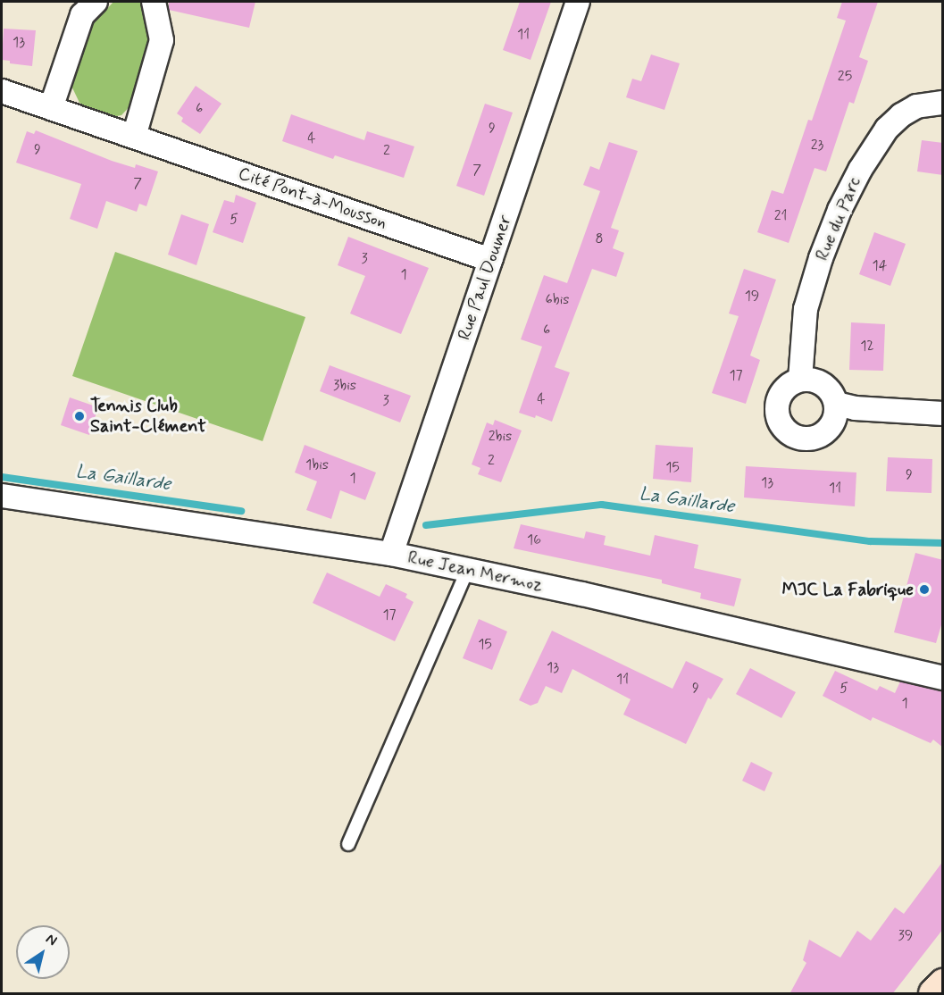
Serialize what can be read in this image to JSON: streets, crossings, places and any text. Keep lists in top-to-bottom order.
{
  "streets": {
    "street": [
      "Cité Pont-à-Mousson",
      "Rue du Parc",
      "Rue Paul Doumer",
      "Rue Jean Mermoz"
    ]
  },
  "crossings": [
    ["Cité Pont-à-Mousson", "Rue Paul Doumer"],
    ["Rue Paul Doumer", "Rue Jean Mermoz"]
  ],
  "water": ["La Gaillarde"],
  "places": ["Tennis Club Saint-Clément", "MJC La Fabrique"],
  "house_numbers": [
    "11",
    "13",
    "25",
    "6",
    "9",
    "4",
    "23",
    "9",
    "2",
    "7",
    "7",
    "21",
    "5",
    "8",
    "3",
    "14",
    "1",
    "19",
    "6bis",
    "6",
    "12",
    "17",
    "3bis",
    "4",
    "3",
    "2bis",
    "2",
    "1bis",
    "15",
    "9",
    "1",
    "13",
    "11",
    "16",
    "17",
    "15",
    "13",
    "11",
    "9",
    "5",
    "1",
    "39"
  ],
  "north": "top right"
}
